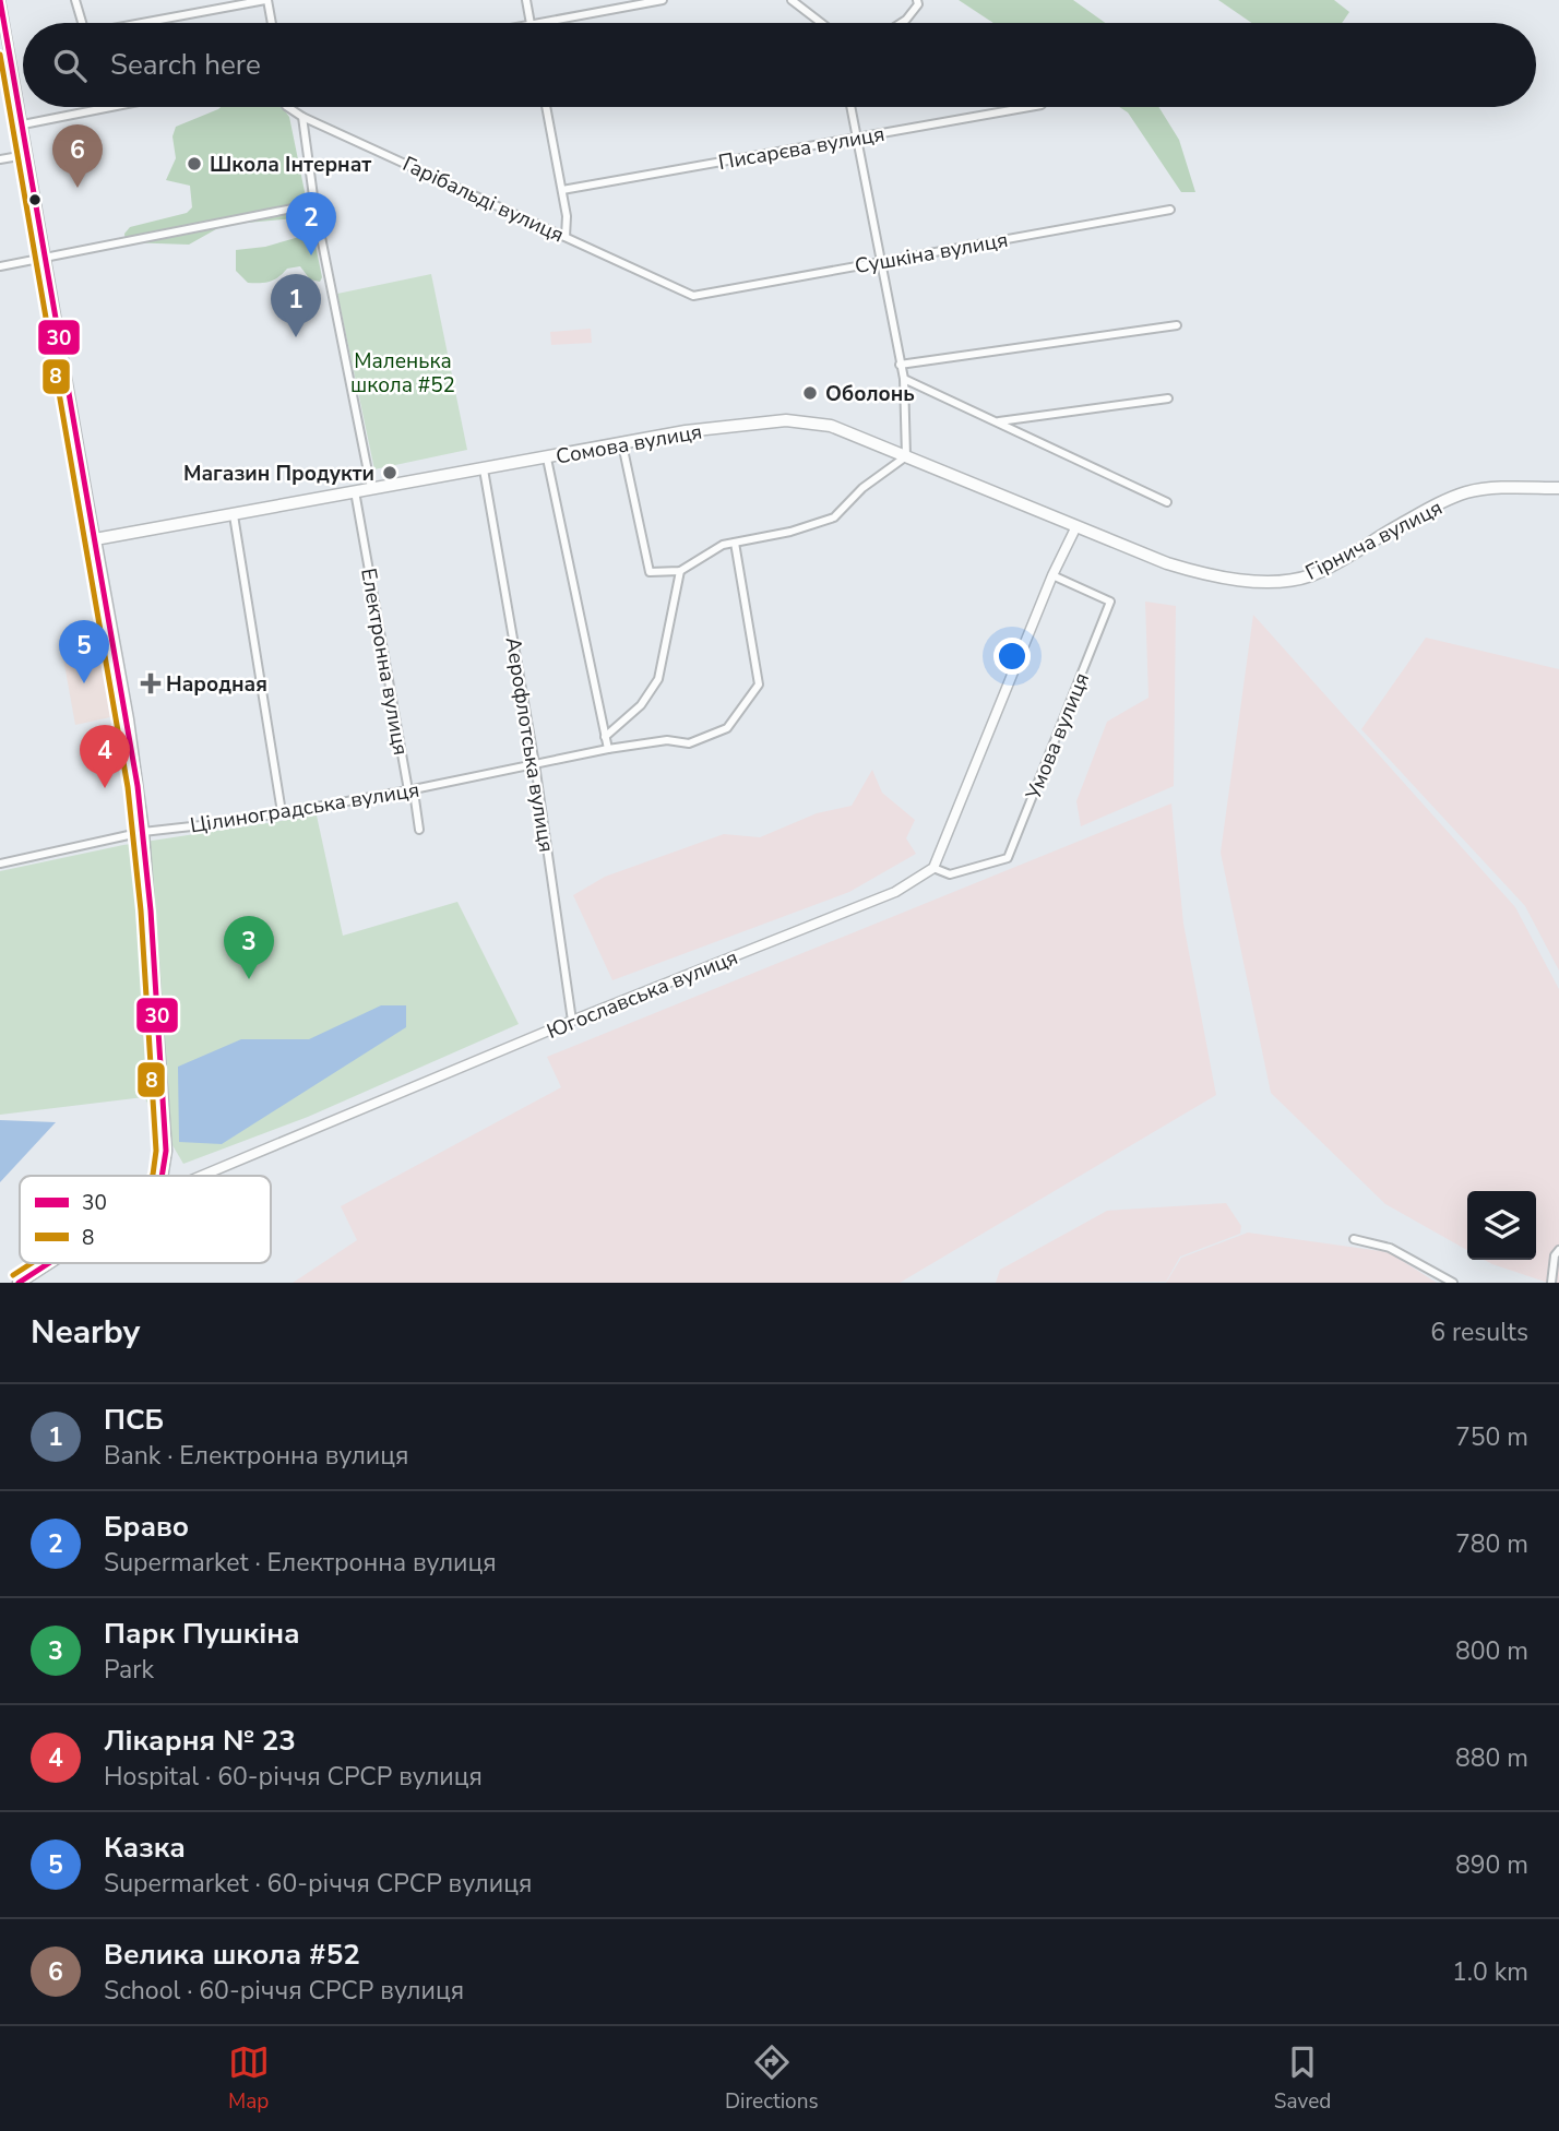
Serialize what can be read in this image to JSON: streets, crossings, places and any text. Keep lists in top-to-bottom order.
{
  "streets": {
    "main road": ["Сомова вулиця", "Гірнича вулиця", "Югославська вулиця"],
    "street": [
      "Писарєва вулиця",
      "Гарібальді вулиця",
      "Сушкіна вулиця",
      "Електронна вулиця",
      "Умова вулиця",
      "Аерофлотська вулиця",
      "Цілиноградська вулиця"
    ]
  },
  "crossings": [
    ["Гарібальді вулиця", "Сушкіна вулиця"],
    ["Сомова вулиця", "Гірнича вулиця"],
    ["Сомова вулиця", "Електронна вулиця"],
    ["Сомова вулиця", "Аерофлотська вулиця"],
    ["Електронна вулиця", "Цілиноградська вулиця"],
    ["Умова вулиця", "Югославська вулиця"],
    ["Аерофлотська вулиця", "Цілиноградська вулиця"],
    ["Аерофлотська вулиця", "Югославська вулиця"]
  ],
  "parks": ["Маленька школа #52"],
  "places": {
    "other": ["Школа Інтернат", "Оболонь", "Магазин Продукти"],
    "health": ["Народная"]
  },
  "lines": ["transit line 30", "transit line 8"],
  "legend": ["30", "8"],
  "page": {
    "search": "Search here",
    "pins": [
      "6",
      "2",
      "1",
      "5",
      "4",
      "3"
    ],
    "heading": ["Nearby", "6 results"],
    "list": [
      {
        "mark": "1",
        "name": "ПСБ",
        "note": "Bank · Електронна вулиця",
        "value": "750 m"
      },
      {
        "mark": "2",
        "name": "Браво",
        "note": "Supermarket · Електронна вулиця",
        "value": "780 m"
      },
      {
        "mark": "3",
        "name": "Парк Пушкіна",
        "note": "Park",
        "value": "800 m"
      },
      {
        "mark": "4",
        "name": "Лікарня № 23",
        "note": "Hospital · 60-річчя СРСР вулиця",
        "value": "880 m"
      },
      {
        "mark": "5",
        "name": "Казка",
        "note": "Supermarket · 60-річчя СРСР вулиця",
        "value": "890 m"
      },
      {
        "mark": "6",
        "name": "Велика школа #52",
        "note": "School · 60-річчя СРСР вулиця",
        "value": "1.0 km"
      }
    ],
    "nav": ["Map", "Directions", "Saved"]
  }
}
